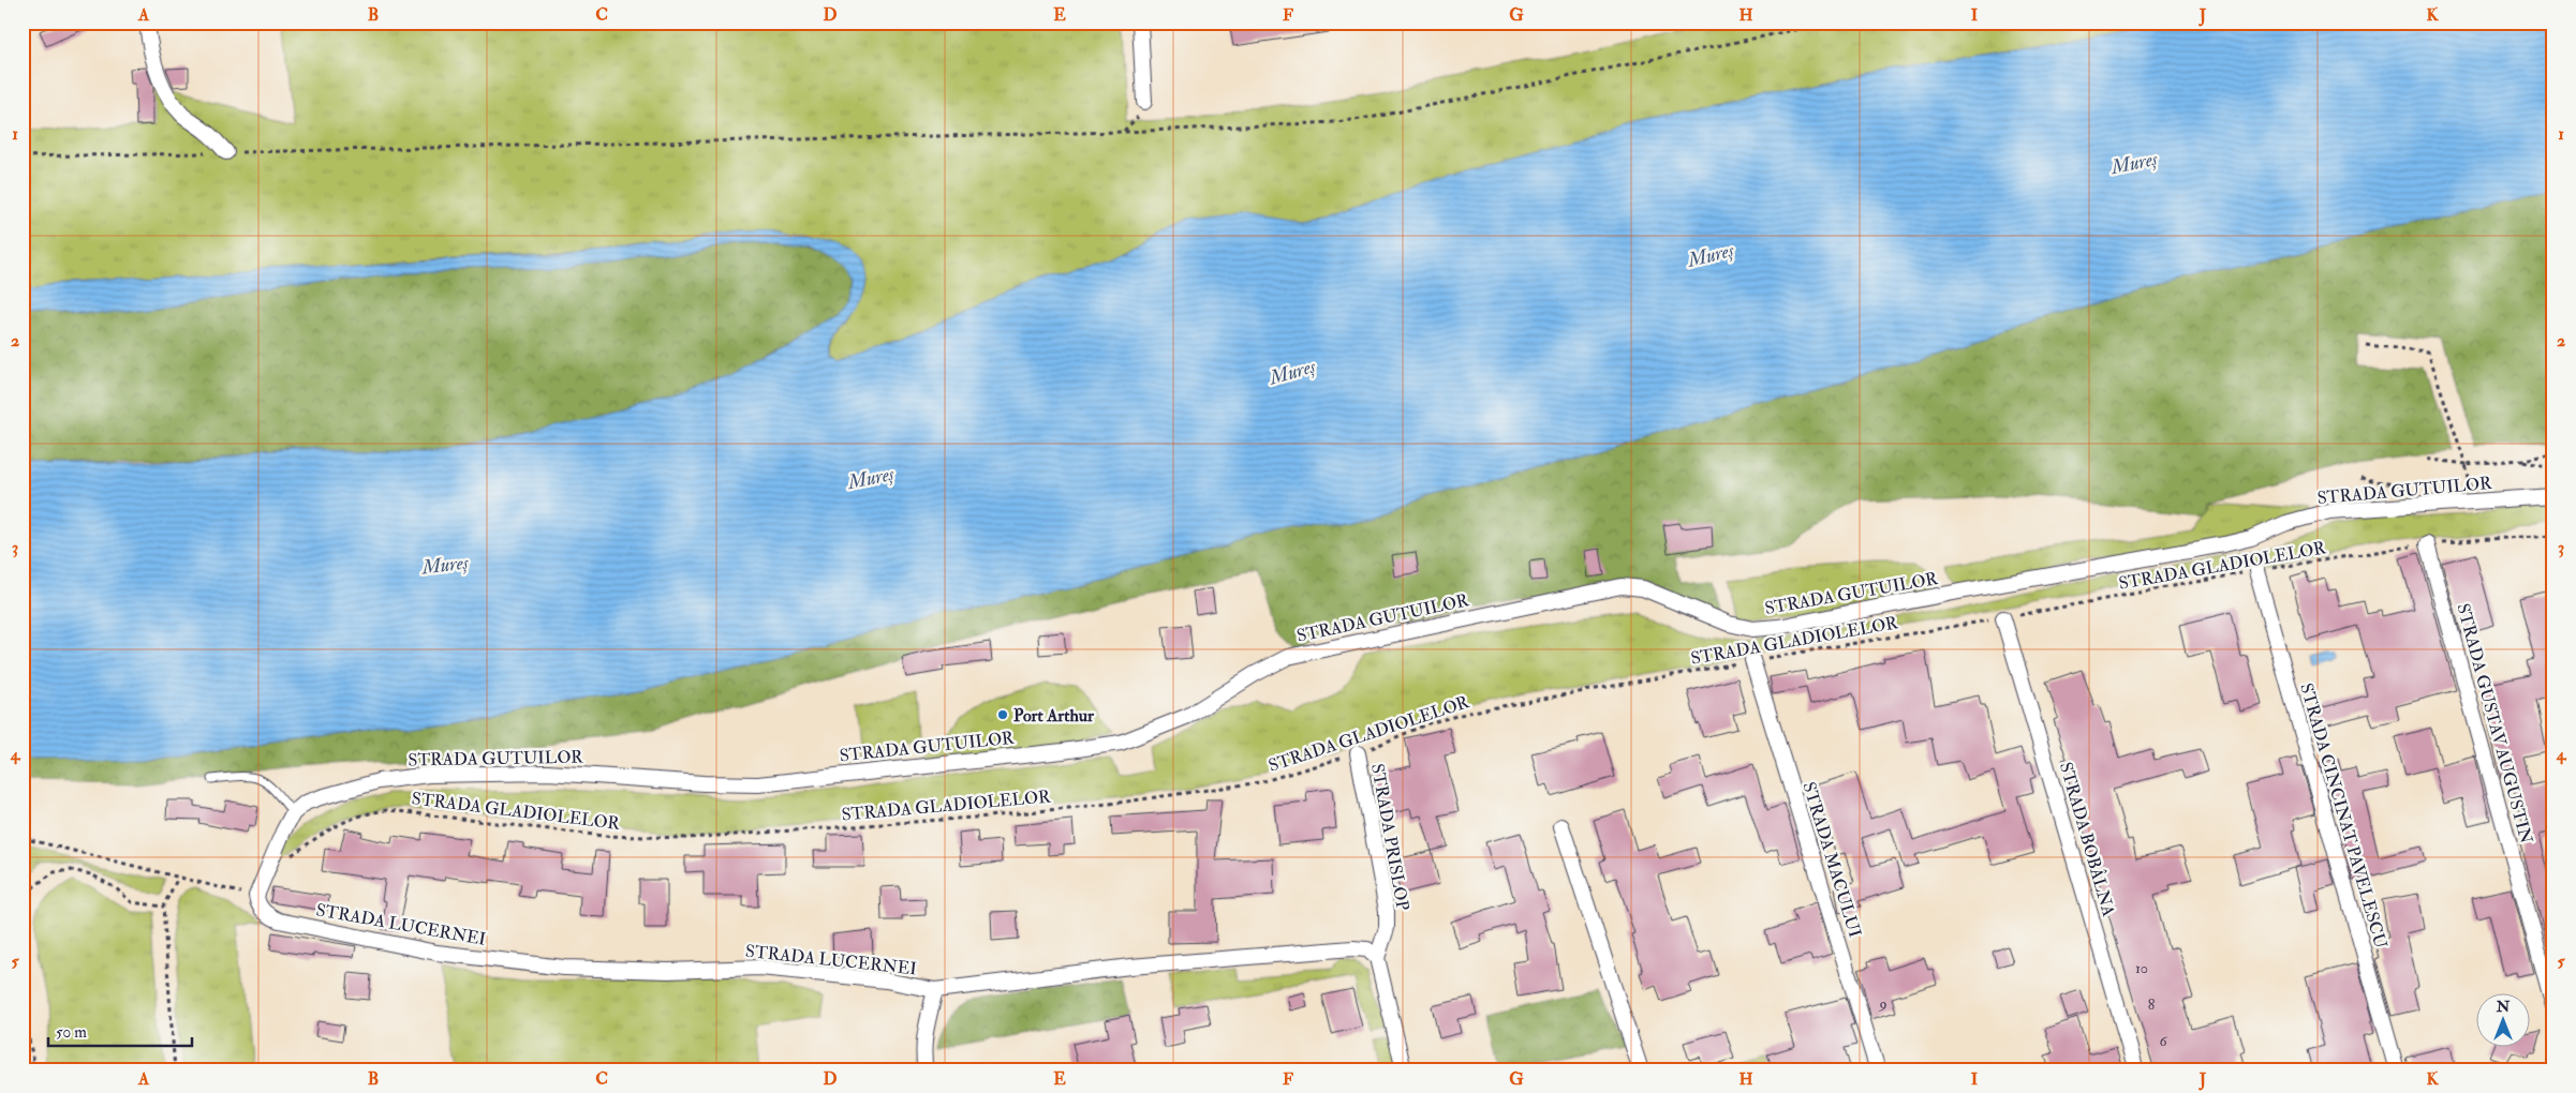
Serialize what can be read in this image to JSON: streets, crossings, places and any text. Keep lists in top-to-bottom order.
{
  "streets": {
    "street": [
      "STRADA GUTUILOR",
      "STRADA GUSTAV AUGUSTIN",
      "STRADA CINCINAT PAVELESCU",
      "STRADA PRISLOP",
      "STRADA BOBÂLNA",
      "STRADA MACULUI",
      "STRADA LUCERNEI"
    ],
    "path": ["STRADA GLADIOLELOR"]
  },
  "crossings": [
    ["STRADA GLADIOLELOR", "STRADA GUSTAV AUGUSTIN"],
    ["STRADA GLADIOLELOR", "STRADA CINCINAT PAVELESCU"],
    ["STRADA GLADIOLELOR", "STRADA PRISLOP"],
    ["STRADA GLADIOLELOR", "STRADA BOBÂLNA"],
    ["STRADA GLADIOLELOR", "STRADA MACULUI"],
    ["STRADA PRISLOP", "STRADA LUCERNEI"]
  ],
  "water": ["Mureș"],
  "places": ["Port Arthur"],
  "house_numbers": [
    "10",
    "9",
    "8",
    "6"
  ],
  "scale_bar": "50 m",
  "north": "top",
  "grid": {
    "columns": [
      "A",
      "B",
      "C",
      "D",
      "E",
      "F",
      "G",
      "H",
      "I",
      "J",
      "K"
    ],
    "rows": [
      "1",
      "2",
      "3",
      "4",
      "5"
    ]
  }
}
